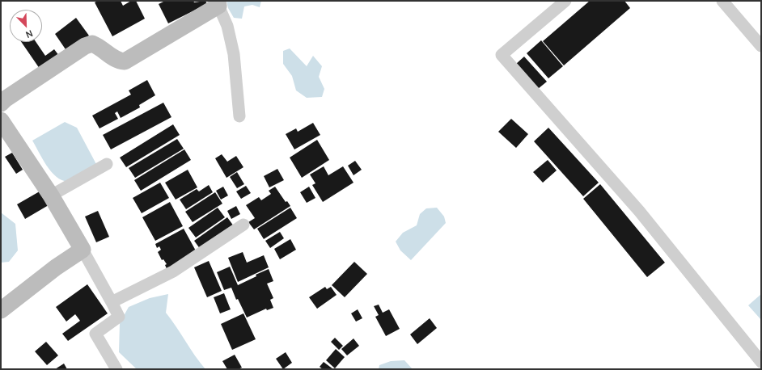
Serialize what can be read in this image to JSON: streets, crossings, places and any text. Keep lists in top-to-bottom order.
{
  "north": "bottom right"
}
